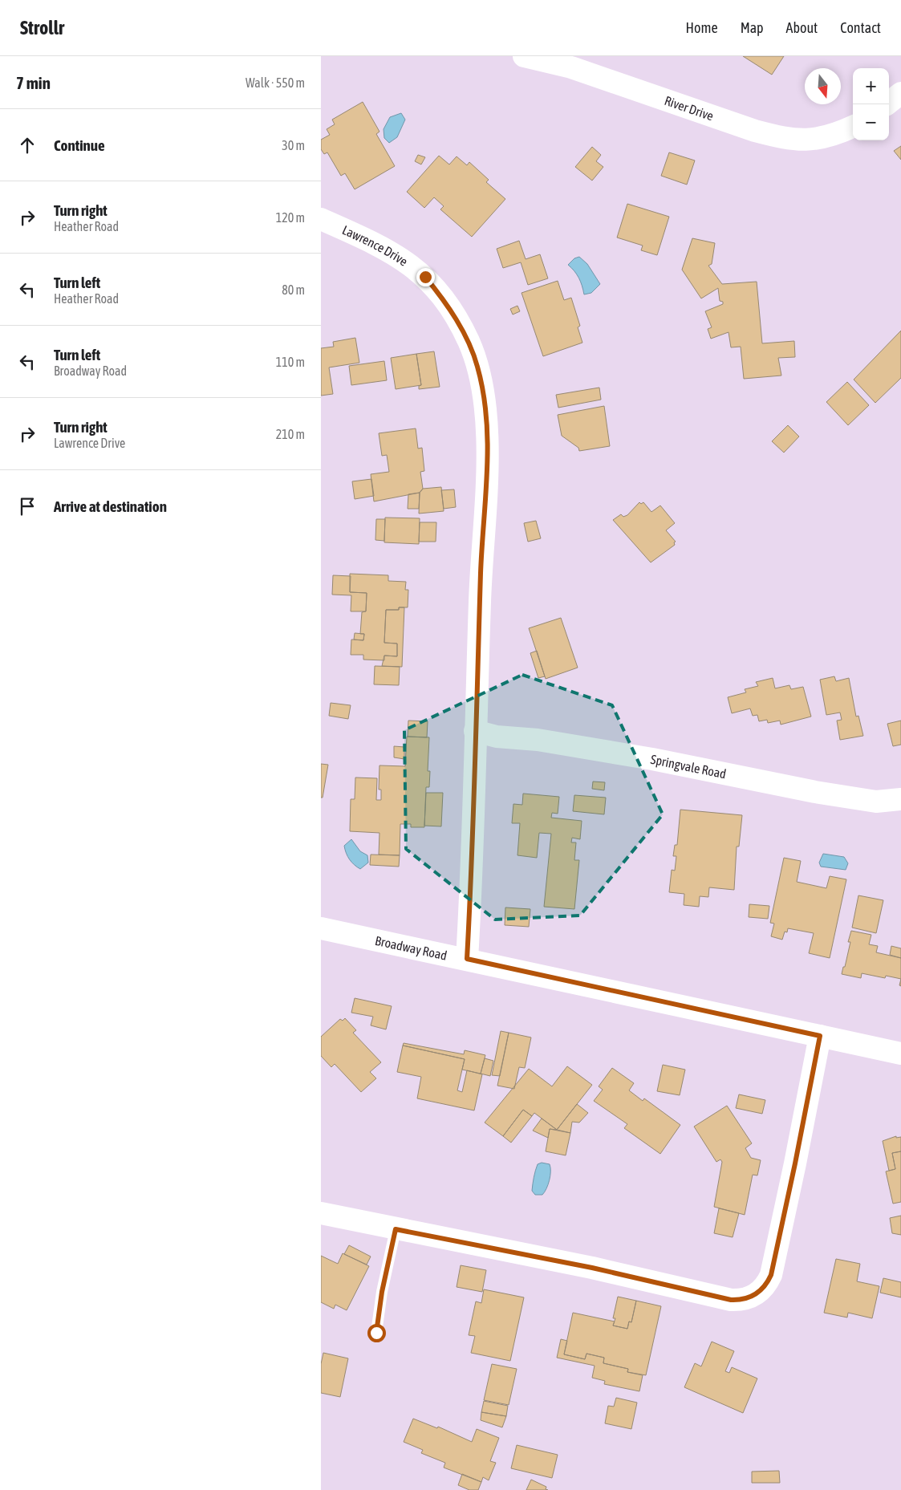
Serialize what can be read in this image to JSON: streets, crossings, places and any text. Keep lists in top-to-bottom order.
{
  "streets": {
    "street": [
      "River Drive",
      "Lawrence Drive",
      "Springvale Road",
      "Broadway Road"
    ]
  },
  "crossings": [
    ["Lawrence Drive", "Springvale Road"],
    ["Lawrence Drive", "Broadway Road"]
  ],
  "north": "bottom",
  "page": {
    "header": "Strollr",
    "nav": [
      "Home",
      "Map",
      "About",
      "Contact"
    ],
    "heading": ["7 min", "Walk · 550 m"],
    "map_buttons": ["+", "−"],
    "list": [
      ["Continue", "30 m"],
      ["Turn right", "Heather Road", "120 m"],
      ["Turn left", "Heather Road", "80 m"],
      ["Turn left", "Broadway Road", "110 m"],
      ["Turn right", "Lawrence Drive", "210 m"],
      "Arrive at destination"
    ]
  }
}
